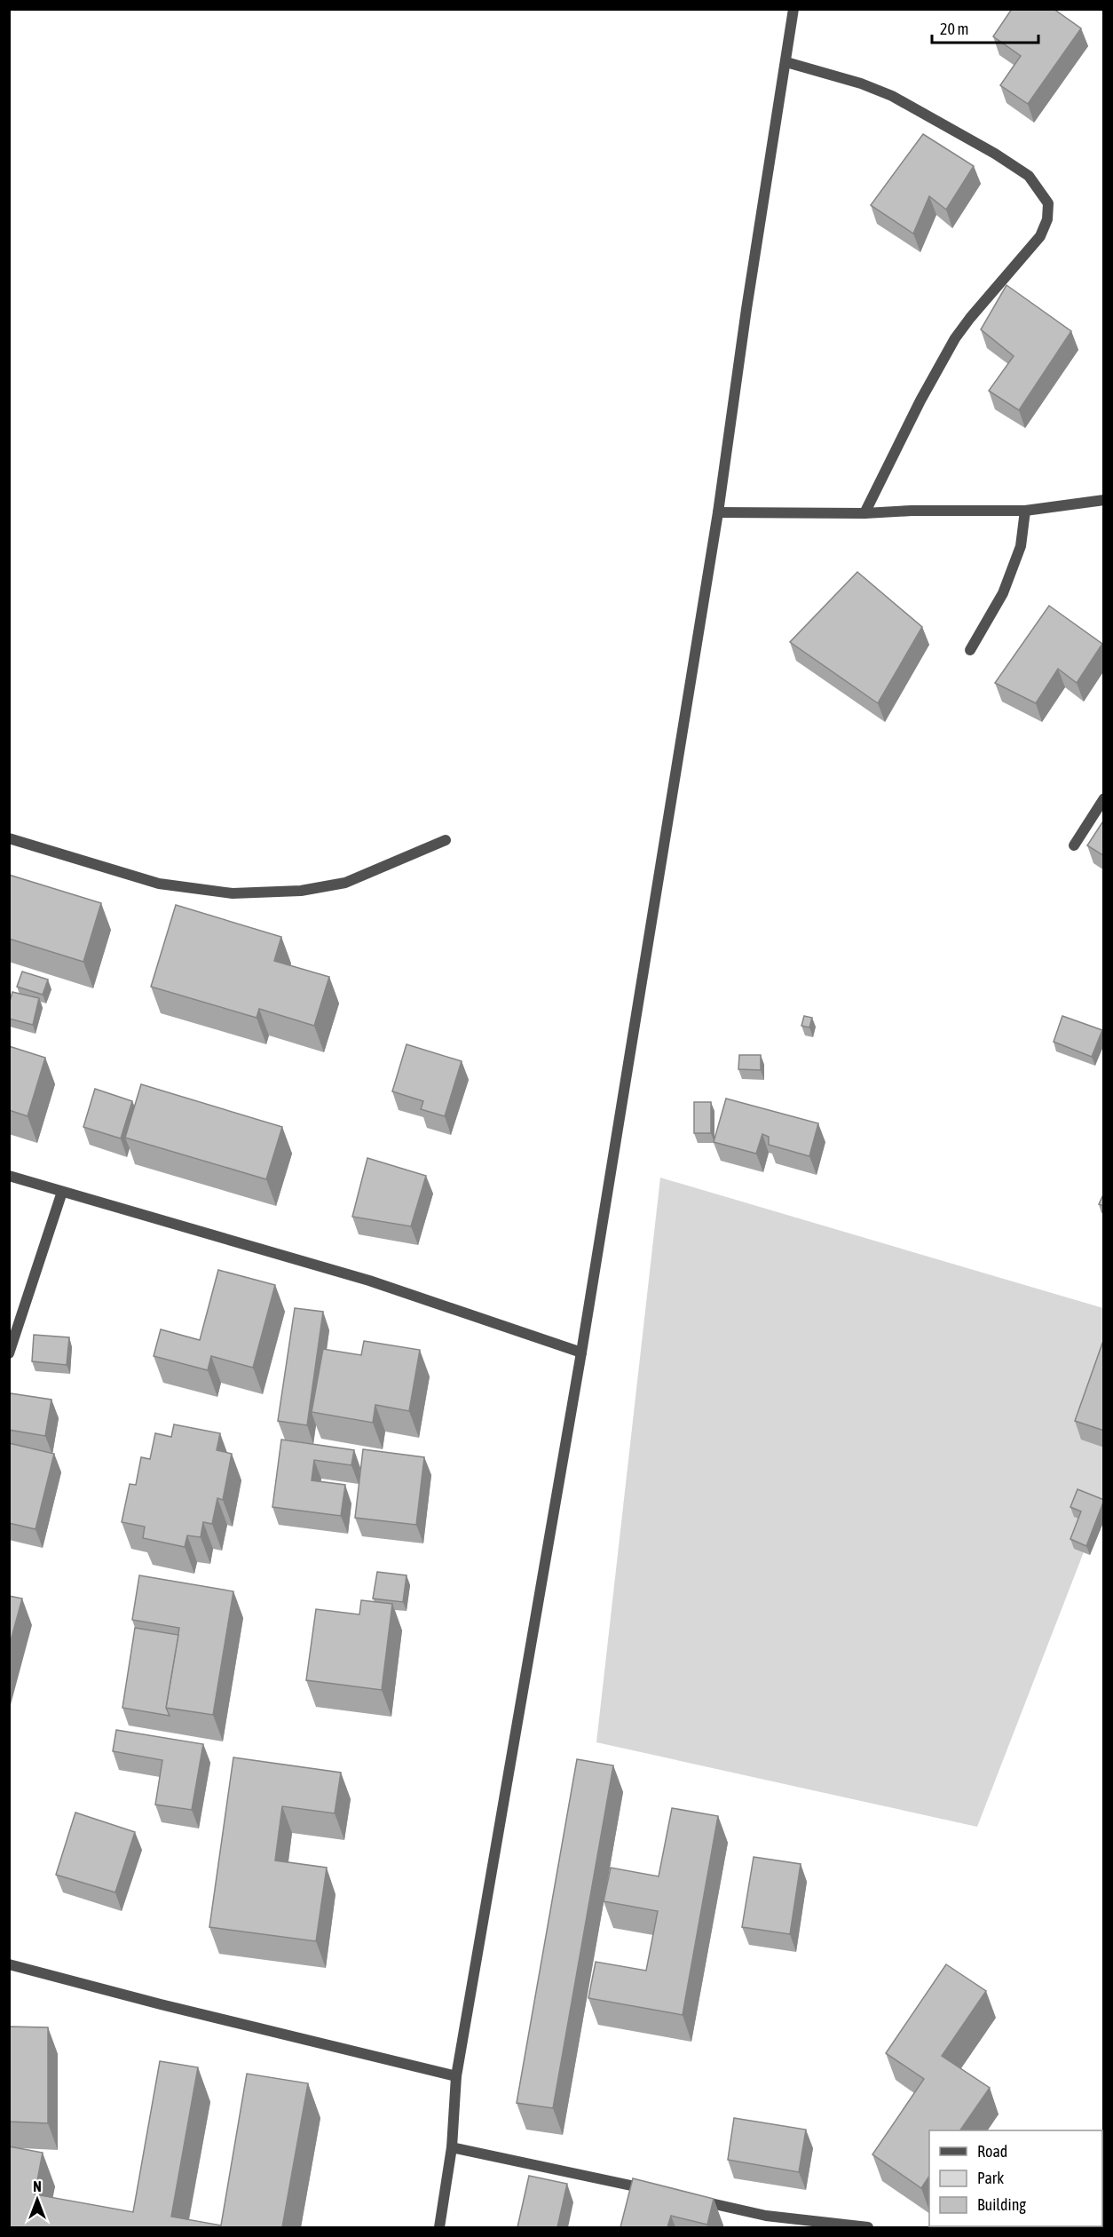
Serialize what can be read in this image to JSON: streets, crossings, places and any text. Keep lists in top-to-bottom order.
{
  "legend": ["Road", "Park", "Building"],
  "scale_bar": "20 m",
  "north": "top"
}
